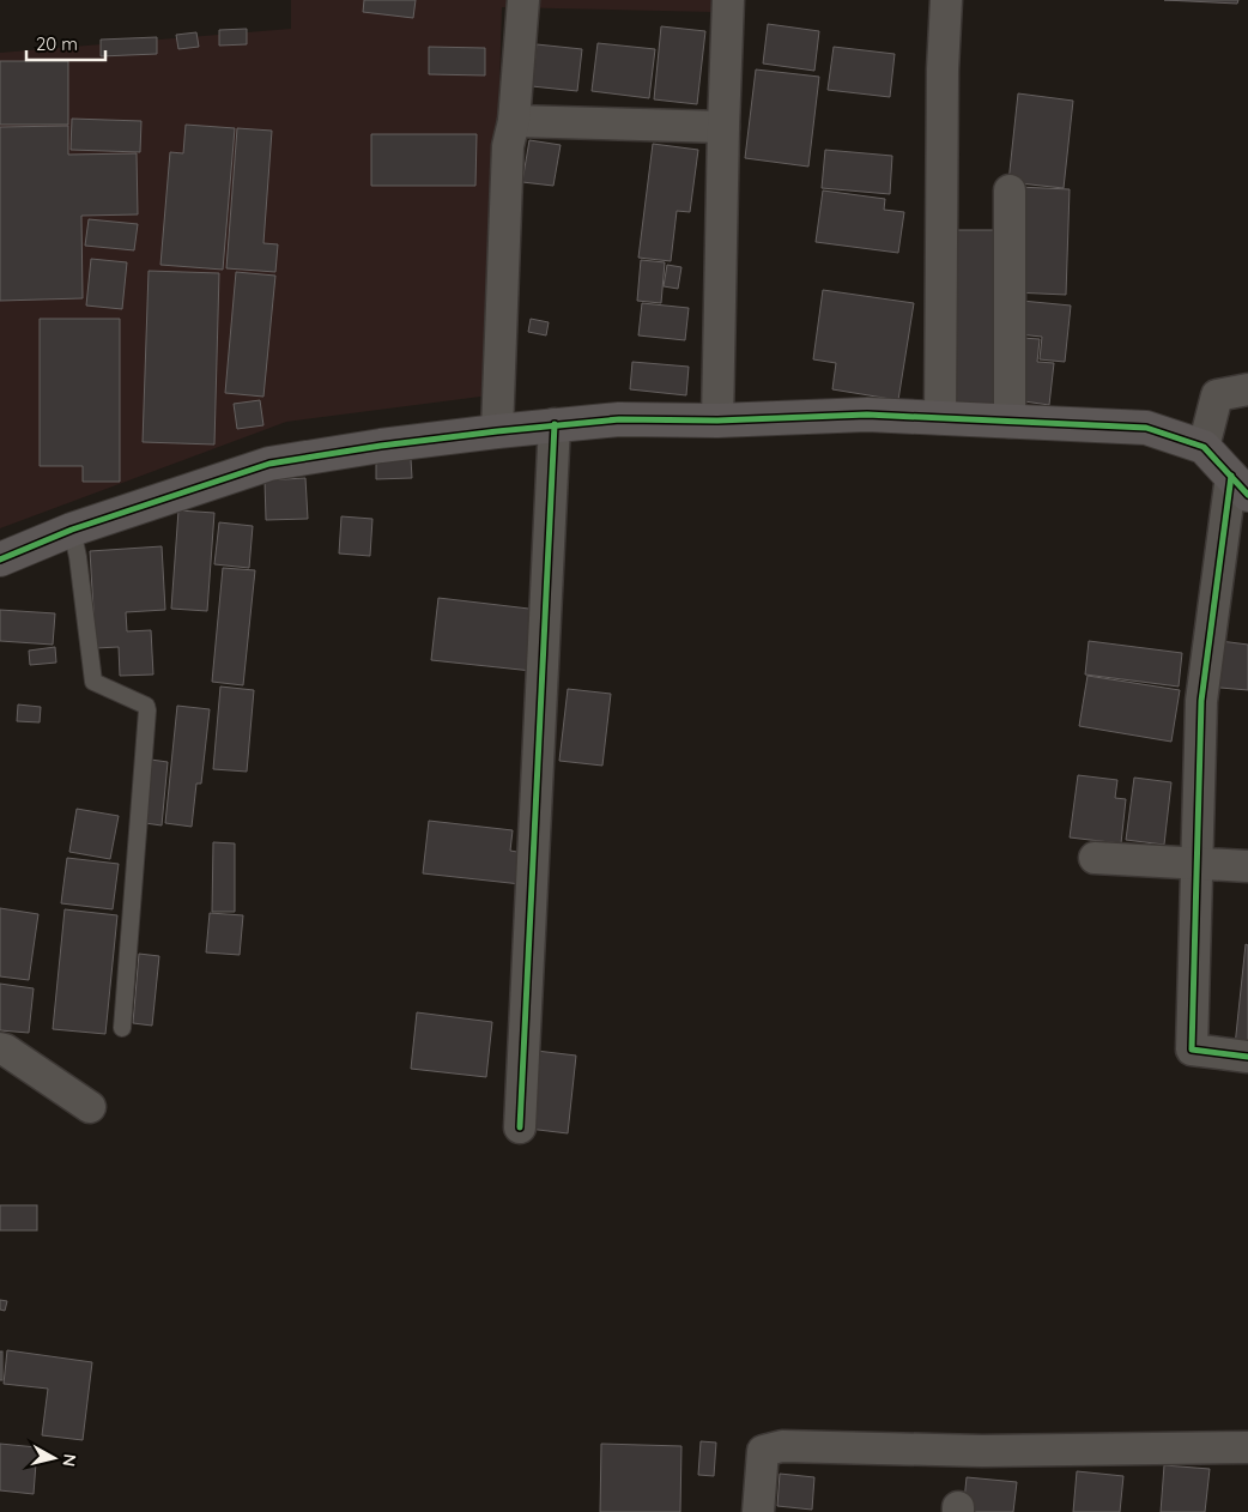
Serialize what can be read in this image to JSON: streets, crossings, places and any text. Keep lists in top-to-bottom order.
{
  "scale_bar": "20 m",
  "north": "right"
}
